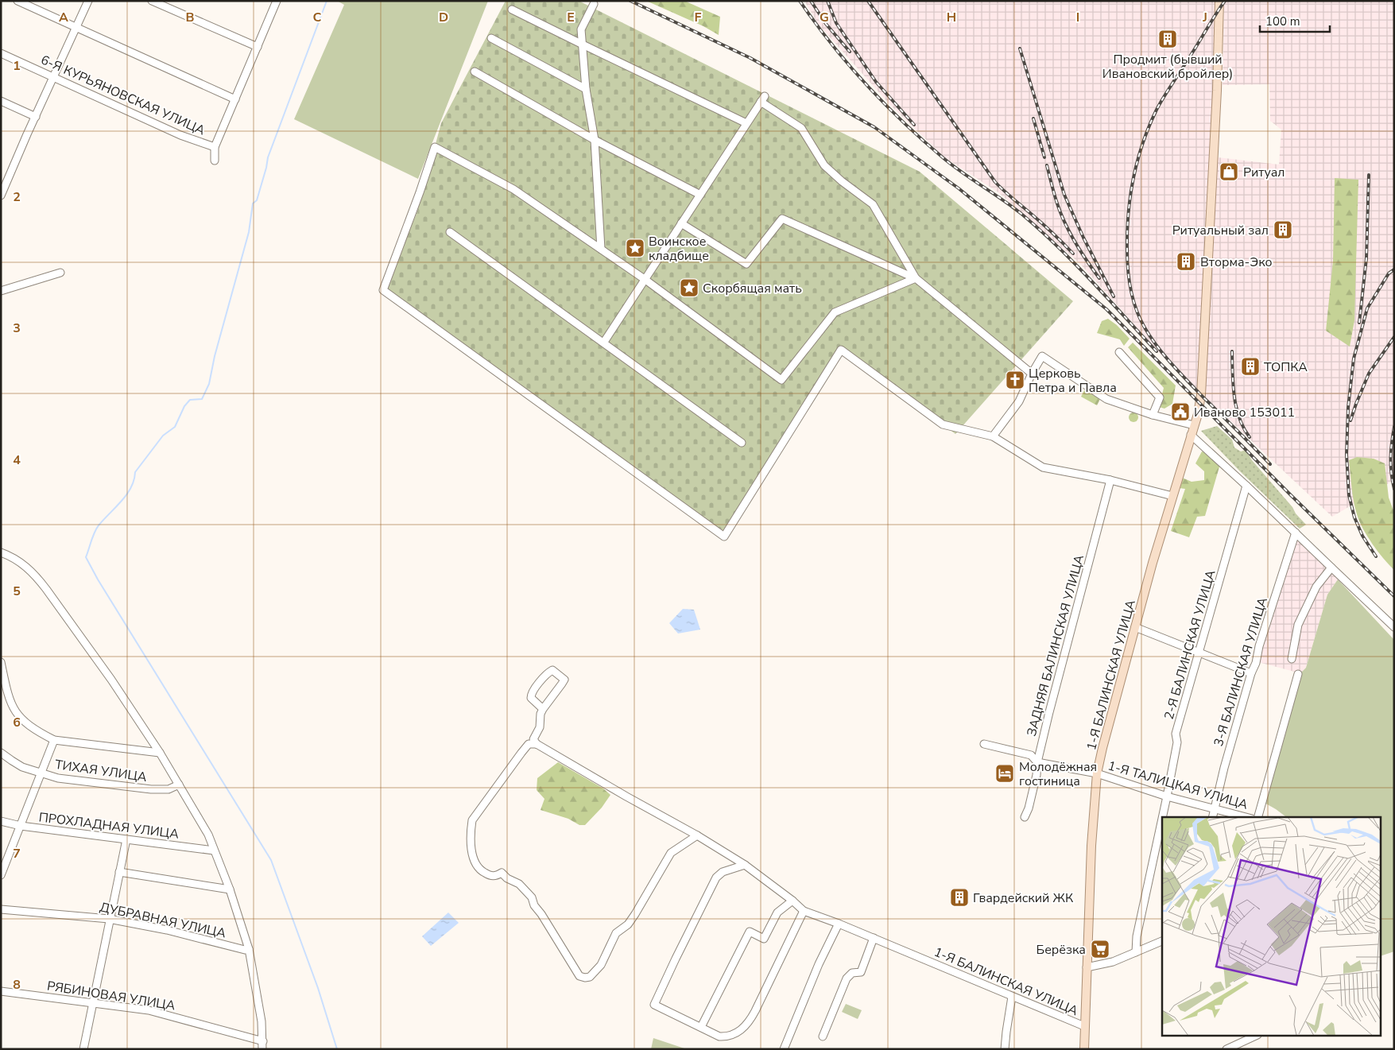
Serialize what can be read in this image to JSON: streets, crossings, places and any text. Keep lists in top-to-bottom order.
{
  "streets": {
    "main road": ["1-Я БАЛИНСКАЯ УЛИЦА"],
    "street": [
      "6-Я КУРЬЯНОВСКАЯ УЛИЦА",
      "2-Я БАЛИНСКАЯ УЛИЦА",
      "ЗАДНЯЯ БАЛИНСКАЯ УЛИЦА",
      "3-Я БАЛИНСКАЯ УЛИЦА",
      "ТИХАЯ УЛИЦА",
      "1-Я ТАЛИЦКАЯ УЛИЦА",
      "ПРОХЛАДНАЯ УЛИЦА",
      "ДУБРАВНАЯ УЛИЦА",
      "РЯБИНОВАЯ УЛИЦА"
    ]
  },
  "crossings": [
    ["2-Я БАЛИНСКАЯ УЛИЦА", "1-Я ТАЛИЦКАЯ УЛИЦА"],
    ["ЗАДНЯЯ БАЛИНСКАЯ УЛИЦА", "1-Я ТАЛИЦКАЯ УЛИЦА"],
    ["3-Я БАЛИНСКАЯ УЛИЦА", "1-Я ТАЛИЦКАЯ УЛИЦА"],
    ["1-Я БАЛИНСКАЯ УЛИЦА", "1-Я ТАЛИЦКАЯ УЛИЦА"]
  ],
  "places": {
    "building": [
      "Продмит (бывший Ивановский бройлер)",
      "Ритуальный зал",
      "Вторма-Эко",
      "ТОПКА",
      "Гвардейский ЖК"
    ],
    "shop": ["Ритуал"],
    "place": ["Воинское кладбище", "Скорбящая мать"],
    "church": ["Церковь Петра и Павла"],
    "public building": ["Иваново 153011"],
    "hotel": ["Молодёжная гостиница"],
    "supermarket": ["Берёзка"]
  },
  "scale_bar": "100 m",
  "grid": {
    "columns": [
      "A",
      "B",
      "C",
      "D",
      "E",
      "F",
      "G",
      "H",
      "I",
      "J"
    ],
    "rows": [
      "1",
      "2",
      "3",
      "4",
      "5",
      "6",
      "7",
      "8"
    ]
  }
}
